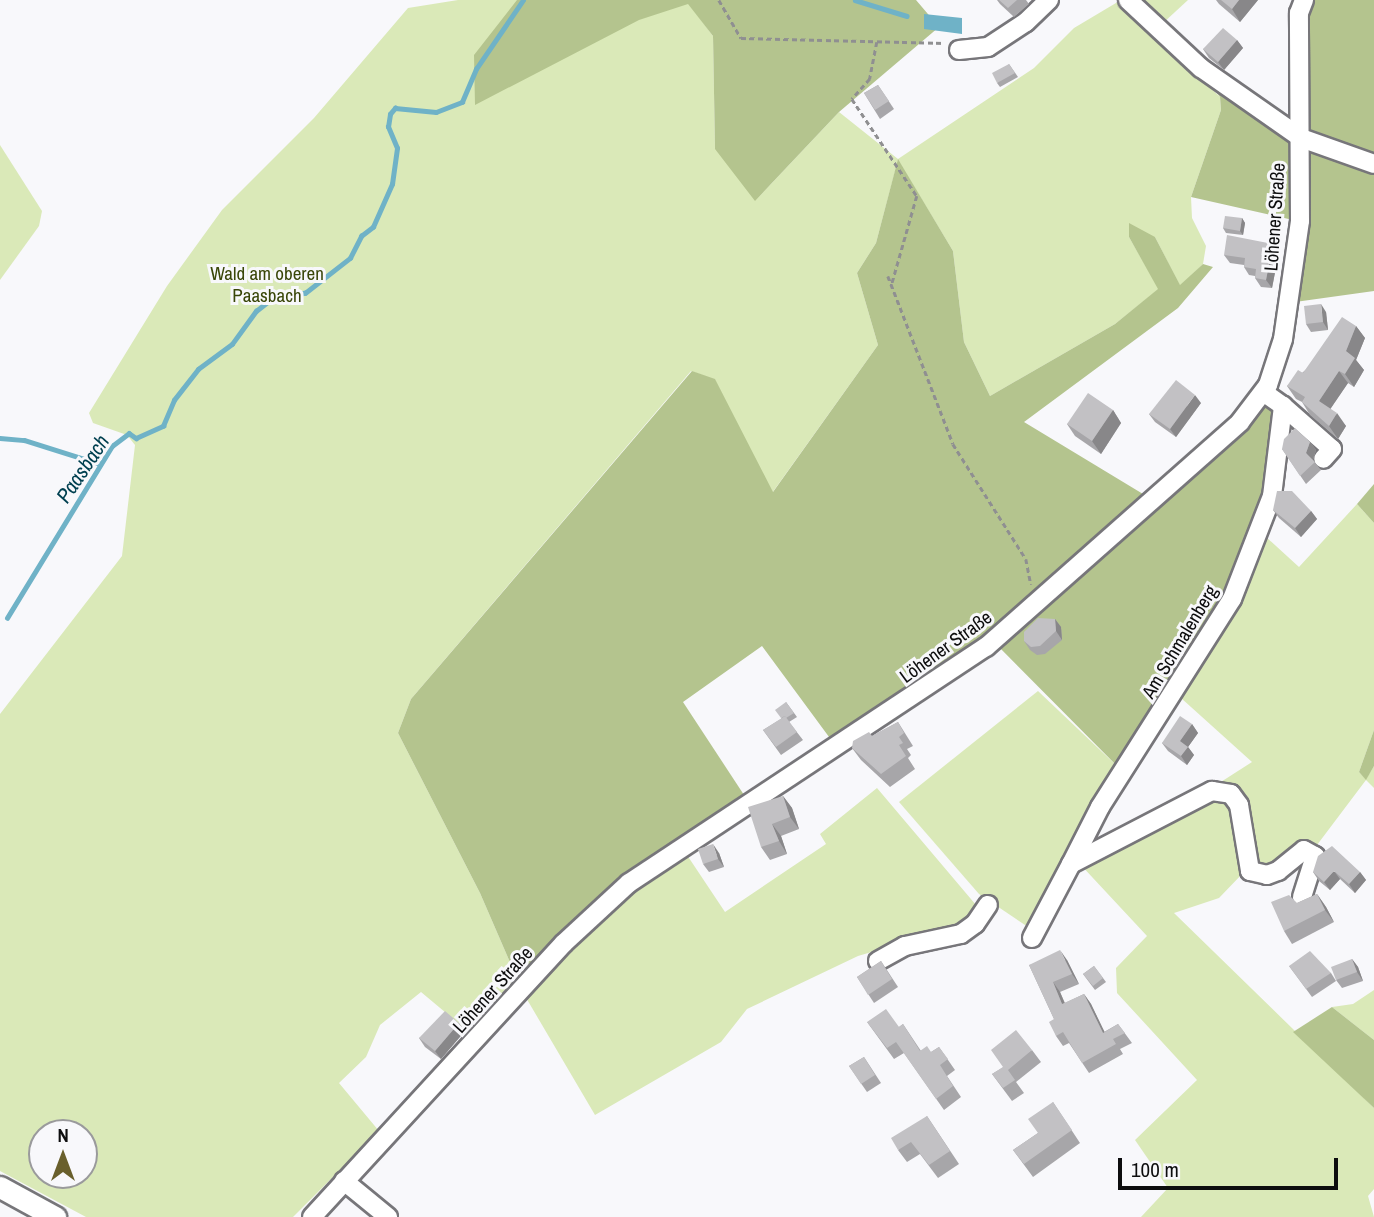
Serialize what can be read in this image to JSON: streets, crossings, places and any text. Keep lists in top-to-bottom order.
{
  "streets": {
    "street": ["Löhener Straße", "Am Schmalenberg"]
  },
  "water": ["Paasbach"],
  "parks": ["Wald am oberen Paasbach"],
  "scale_bar": "100 m",
  "north": "top"
}
